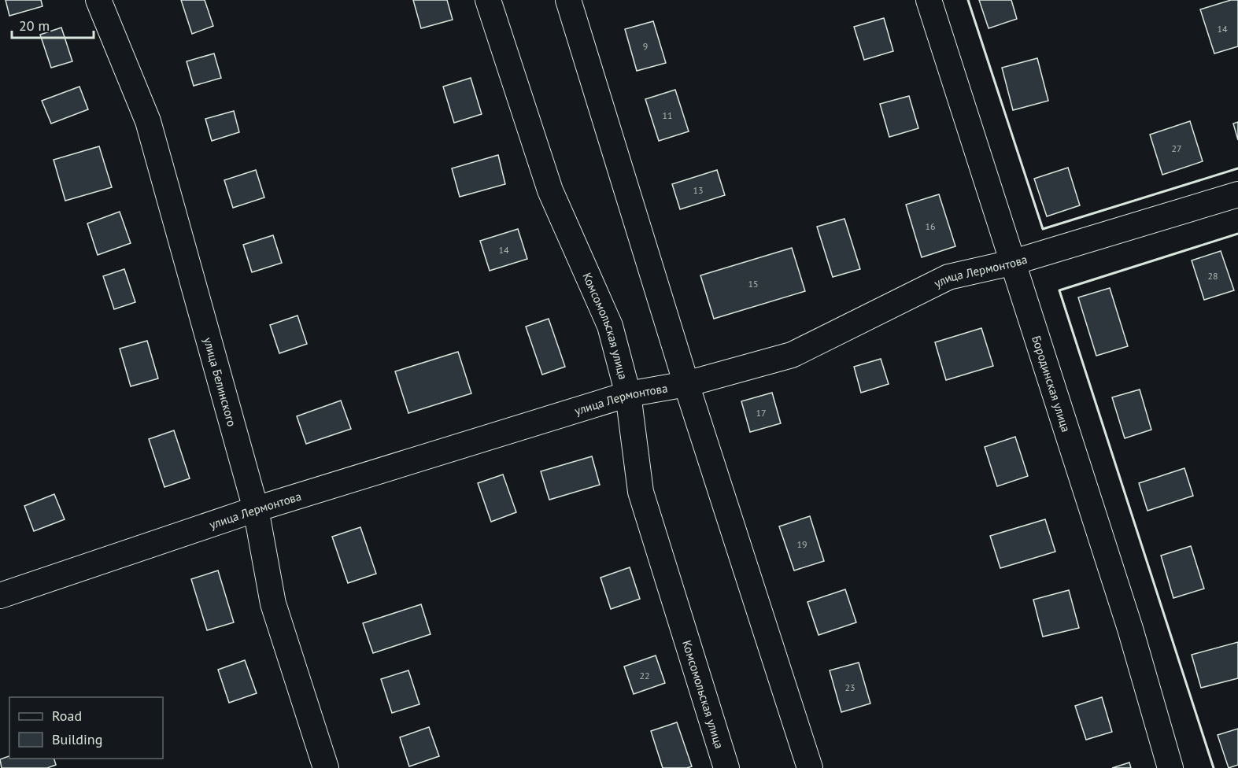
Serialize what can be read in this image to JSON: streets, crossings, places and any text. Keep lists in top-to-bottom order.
{
  "streets": {
    "street": [
      "улица Лермонтова",
      "Комсомольская улица",
      "улица Белинского",
      "Бородинская улица"
    ]
  },
  "crossings": [
    ["улица Лермонтова", "Комсомольская улица"],
    ["улица Лермонтова", "улица Белинского"],
    ["улица Лермонтова", "Бородинская улица"]
  ],
  "house_numbers": [
    "14",
    "9",
    "11",
    "27",
    "13",
    "16",
    "14",
    "28",
    "15",
    "17",
    "19",
    "22",
    "23"
  ],
  "legend": ["Road", "Building"],
  "scale_bar": "20 m"
}
